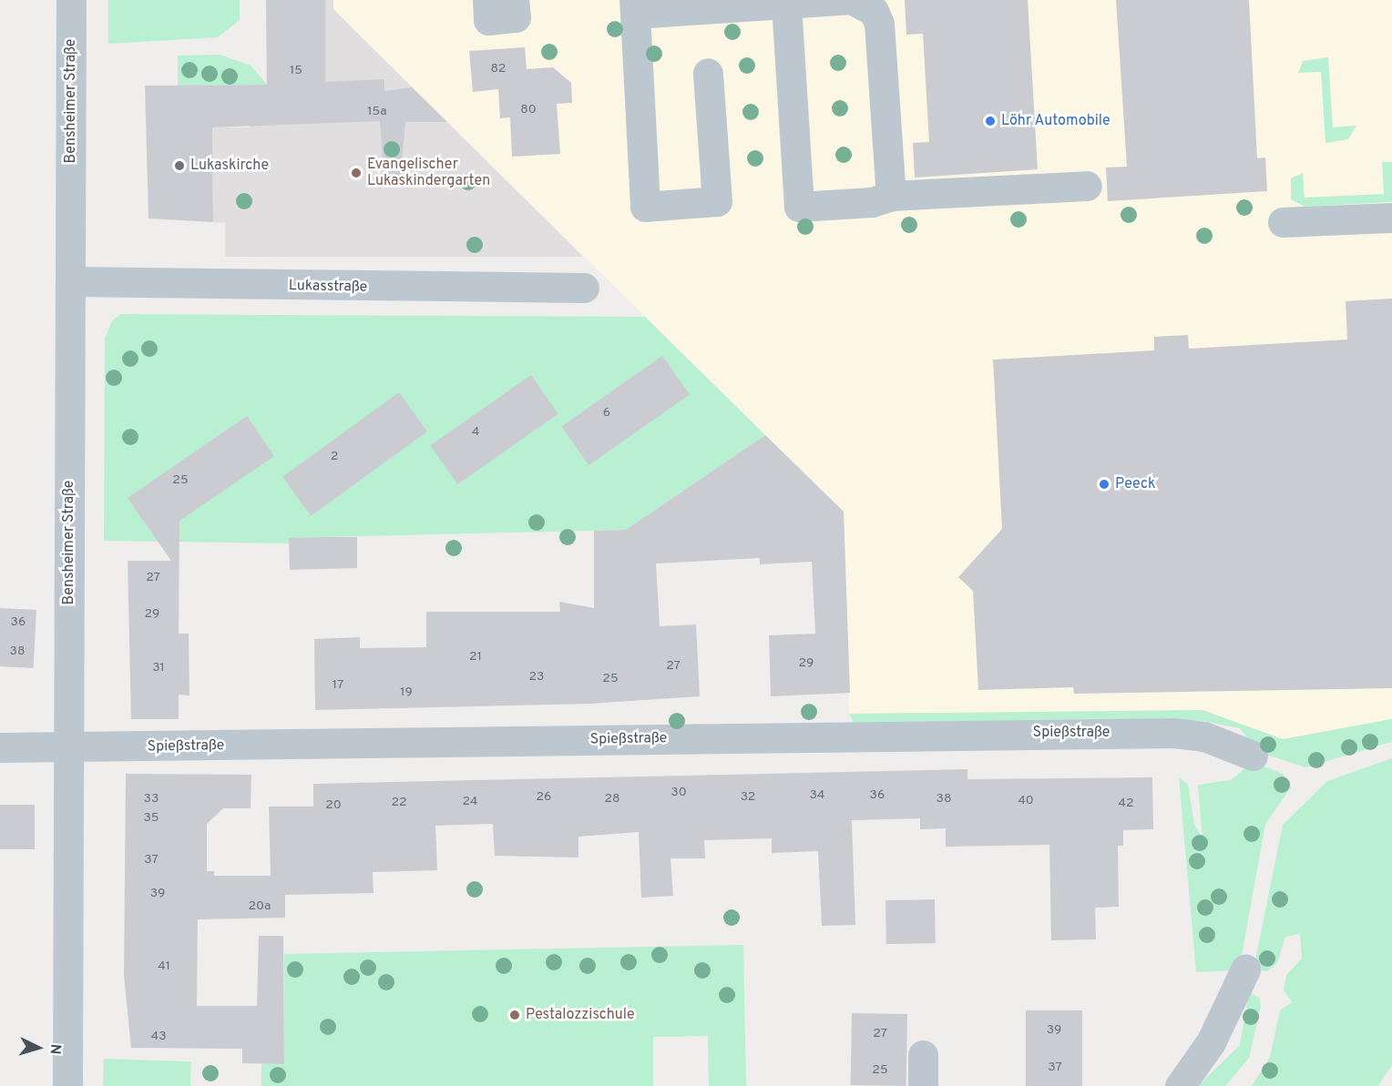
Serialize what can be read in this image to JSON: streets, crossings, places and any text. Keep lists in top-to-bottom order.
{
  "streets": {
    "street": ["Bensheimer Straße", "Lukasstraße", "Spießstraße"]
  },
  "crossings": [
    ["Bensheimer Straße", "Lukasstraße"],
    ["Bensheimer Straße", "Spießstraße"]
  ],
  "places": [
    "Löhr Automobile",
    "Lukaskirche",
    "Evangelischer Lukaskindergarten",
    "Peeck",
    "Pestalozzischule"
  ],
  "house_numbers": [
    "82",
    "15",
    "80",
    "15a",
    "6",
    "4",
    "2",
    "25",
    "27",
    "29",
    "36",
    "38",
    "21",
    "29",
    "27",
    "31",
    "23",
    "25",
    "17",
    "19",
    "30",
    "34",
    "36",
    "26",
    "32",
    "33",
    "28",
    "38",
    "40",
    "24",
    "22",
    "42",
    "20",
    "35",
    "37",
    "39",
    "20a",
    "41",
    "39",
    "27",
    "43",
    "37",
    "25"
  ],
  "north": "right"
}
